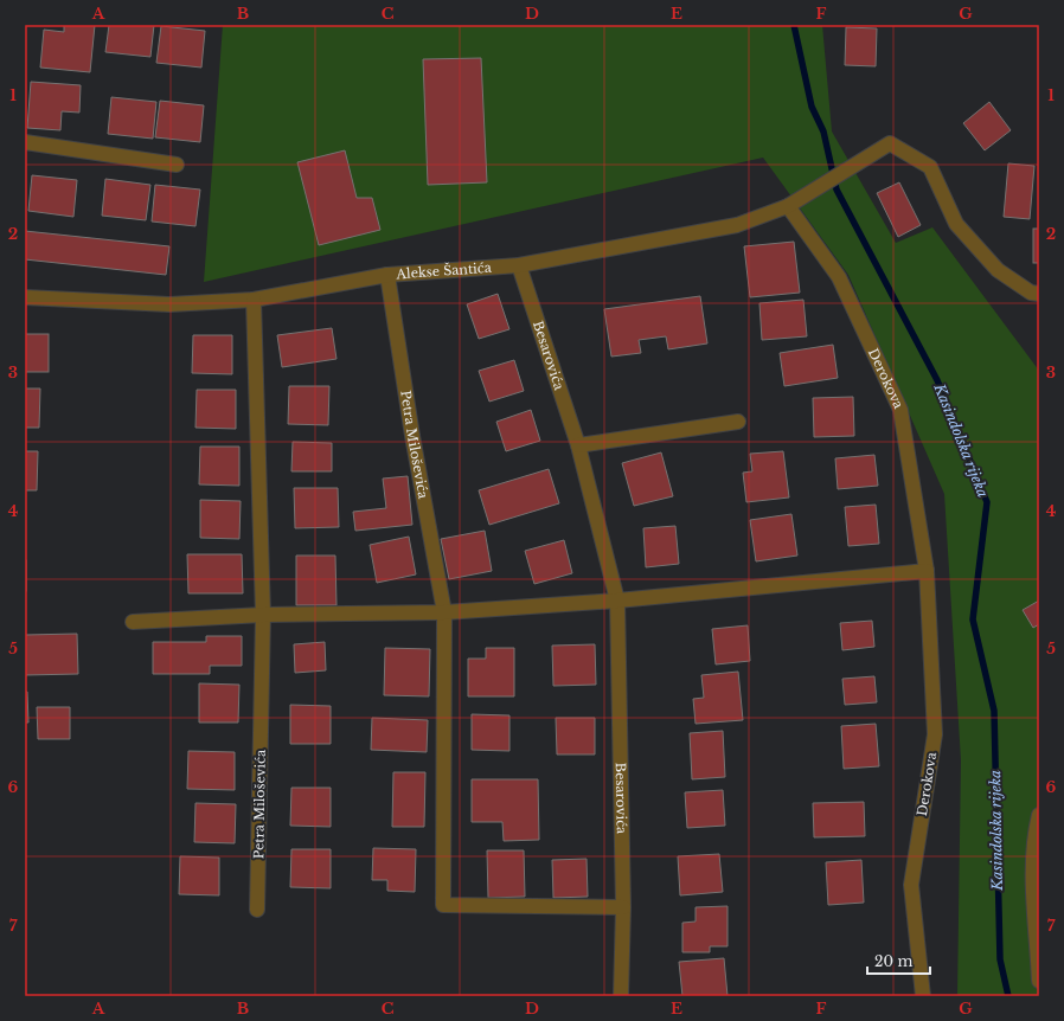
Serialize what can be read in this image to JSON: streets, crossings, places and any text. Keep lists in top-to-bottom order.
{
  "streets": {
    "street": [
      "Alekse Šantića",
      "Besarovića",
      "Derokova",
      "Petra Miloševića"
    ]
  },
  "crossings": [
    ["Alekse Šantića", "Besarovića"],
    ["Alekse Šantića", "Derokova"],
    ["Alekse Šantića", "Petra Miloševića"],
    ["Besarovića", "Petra Miloševića"]
  ],
  "water": ["Kasindolska rijeka"],
  "scale_bar": "20 m",
  "grid": {
    "columns": [
      "A",
      "B",
      "C",
      "D",
      "E",
      "F",
      "G"
    ],
    "rows": [
      "1",
      "2",
      "3",
      "4",
      "5",
      "6",
      "7"
    ]
  }
}
